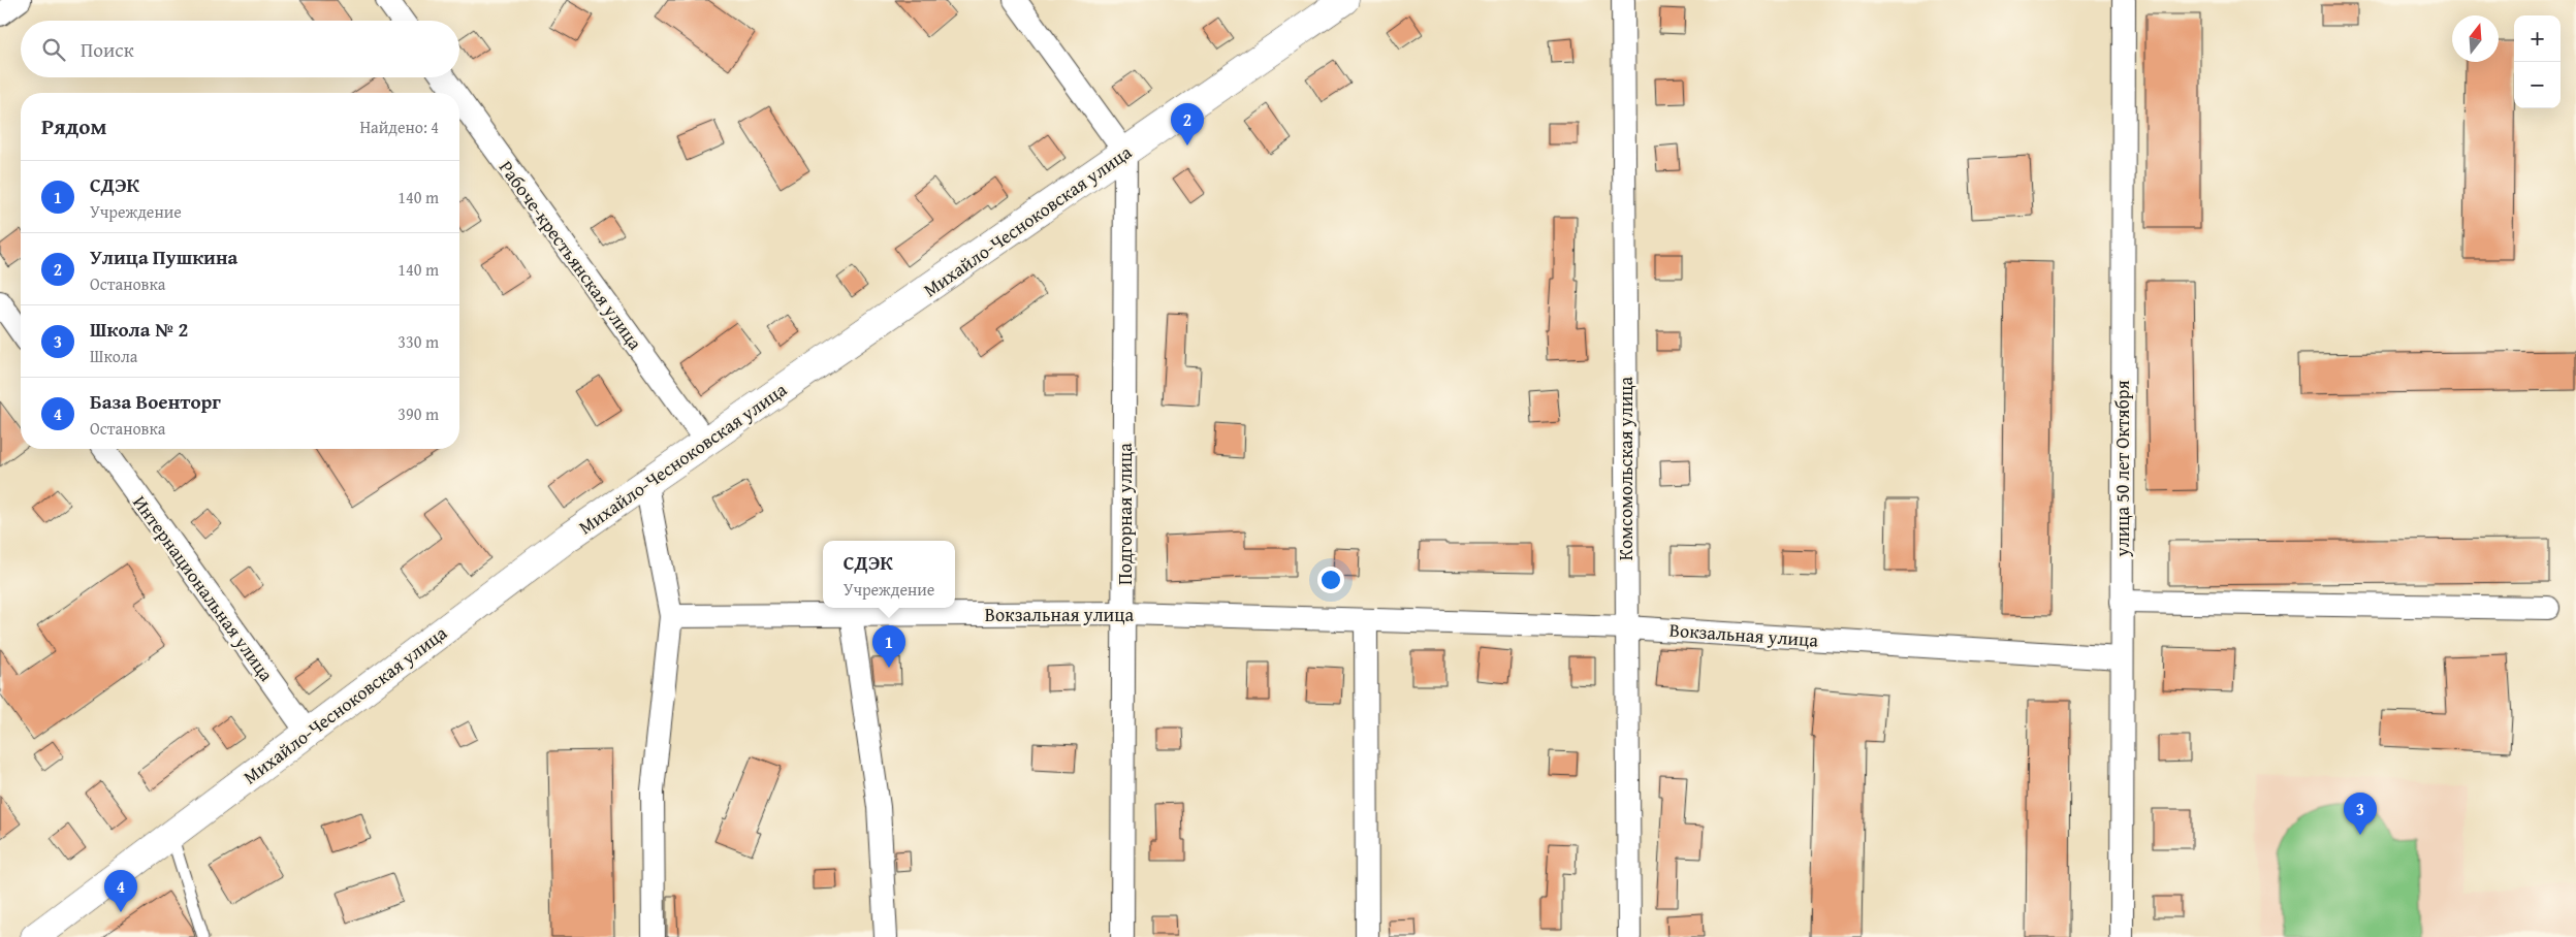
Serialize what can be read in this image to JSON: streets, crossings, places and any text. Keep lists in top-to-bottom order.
{
  "streets": {
    "main road": ["Михайло-Чесноковская улица"],
    "street": [
      "Рабоче-крестьянская улица",
      "Комсомольская улица",
      "улица 50 лет Октября",
      "Подгорная улица",
      "Интернациональная улица",
      "Вокзальная улица"
    ]
  },
  "crossings": [
    ["Михайло-Чесноковская улица", "Рабоче-крестьянская улица"],
    ["Михайло-Чесноковская улица", "Подгорная улица"],
    ["Михайло-Чесноковская улица", "Интернациональная улица"],
    ["Комсомольская улица", "Вокзальная улица"],
    ["улица 50 лет Октября", "Вокзальная улица"],
    ["Подгорная улица", "Вокзальная улица"]
  ],
  "north": "top",
  "page": {
    "map_buttons": ["+", "−"],
    "search": "Поиск",
    "heading": ["Рядом", "Найдено: 4"],
    "pins": [
      "2",
      "1",
      "3",
      "4"
    ],
    "list": [
      {
        "mark": "1",
        "name": "СДЭК",
        "note": "Учреждение",
        "value": "140 m"
      },
      {
        "mark": "2",
        "name": "Улица Пушкина",
        "note": "Остановка",
        "value": "140 m"
      },
      {
        "mark": "3",
        "name": "Школа № 2",
        "note": "Школа",
        "value": "330 m"
      },
      {
        "mark": "4",
        "name": "База Военторг",
        "note": "Остановка",
        "value": "390 m"
      }
    ],
    "popup": ["СДЭК", "Учреждение"]
  }
}
